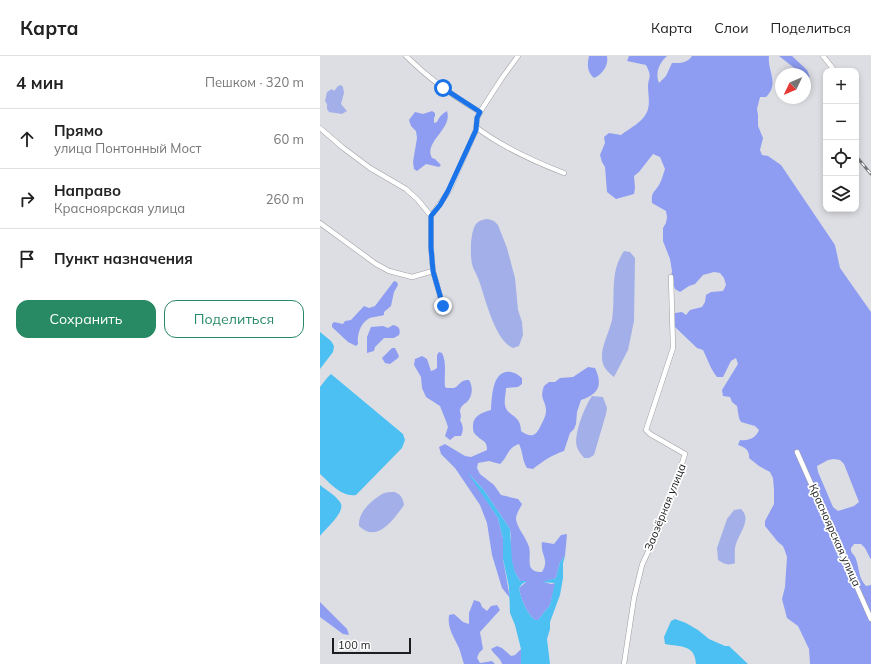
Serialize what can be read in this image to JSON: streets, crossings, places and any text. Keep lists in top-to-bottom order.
{
  "streets": {
    "street": ["Заозёрная улица", "Красноярская улица"]
  },
  "scale_bar": "100 m",
  "north": "bottom left",
  "page": {
    "header": "Карта",
    "nav": ["Карта", "Слои", "Поделиться"],
    "heading": ["4 мин", "Пешком · 320 m"],
    "map_buttons": ["+", "−"],
    "list": [
      ["Прямо", "улица Понтонный Мост", "60 m"],
      ["Направо", "Красноярская улица", "260 m"],
      "Пункт назначения"
    ],
    "buttons": ["Сохранить", "Поделиться"],
    "scale": "100 m"
  }
}
